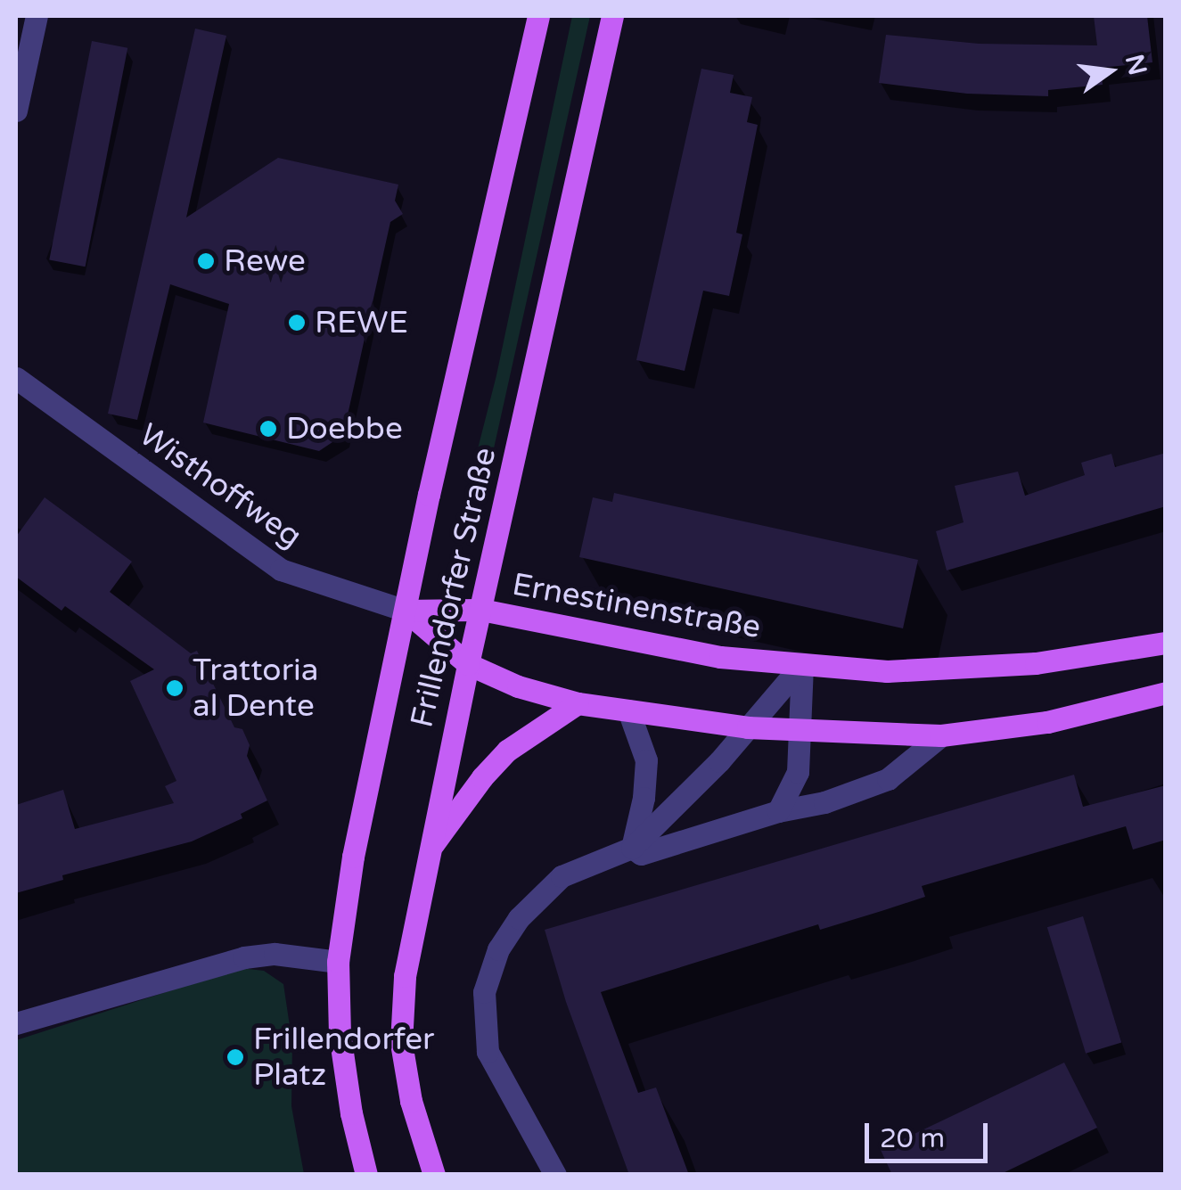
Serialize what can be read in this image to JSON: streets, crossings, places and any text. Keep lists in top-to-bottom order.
{
  "streets": {
    "main road": ["Frillendorfer Straße", "Ernestinenstraße"],
    "street": ["Wisthoffweg"]
  },
  "crossings": [
    ["Wisthoffweg", "Frillendorfer Straße"],
    ["Wisthoffweg", "Ernestinenstraße"],
    ["Frillendorfer Straße", "Ernestinenstraße"]
  ],
  "places": [
    "Rewe",
    "REWE",
    "Doebbe",
    "Trattoria al Dente",
    "Frillendorfer Platz"
  ],
  "scale_bar": "20 m",
  "north": "right"
}
